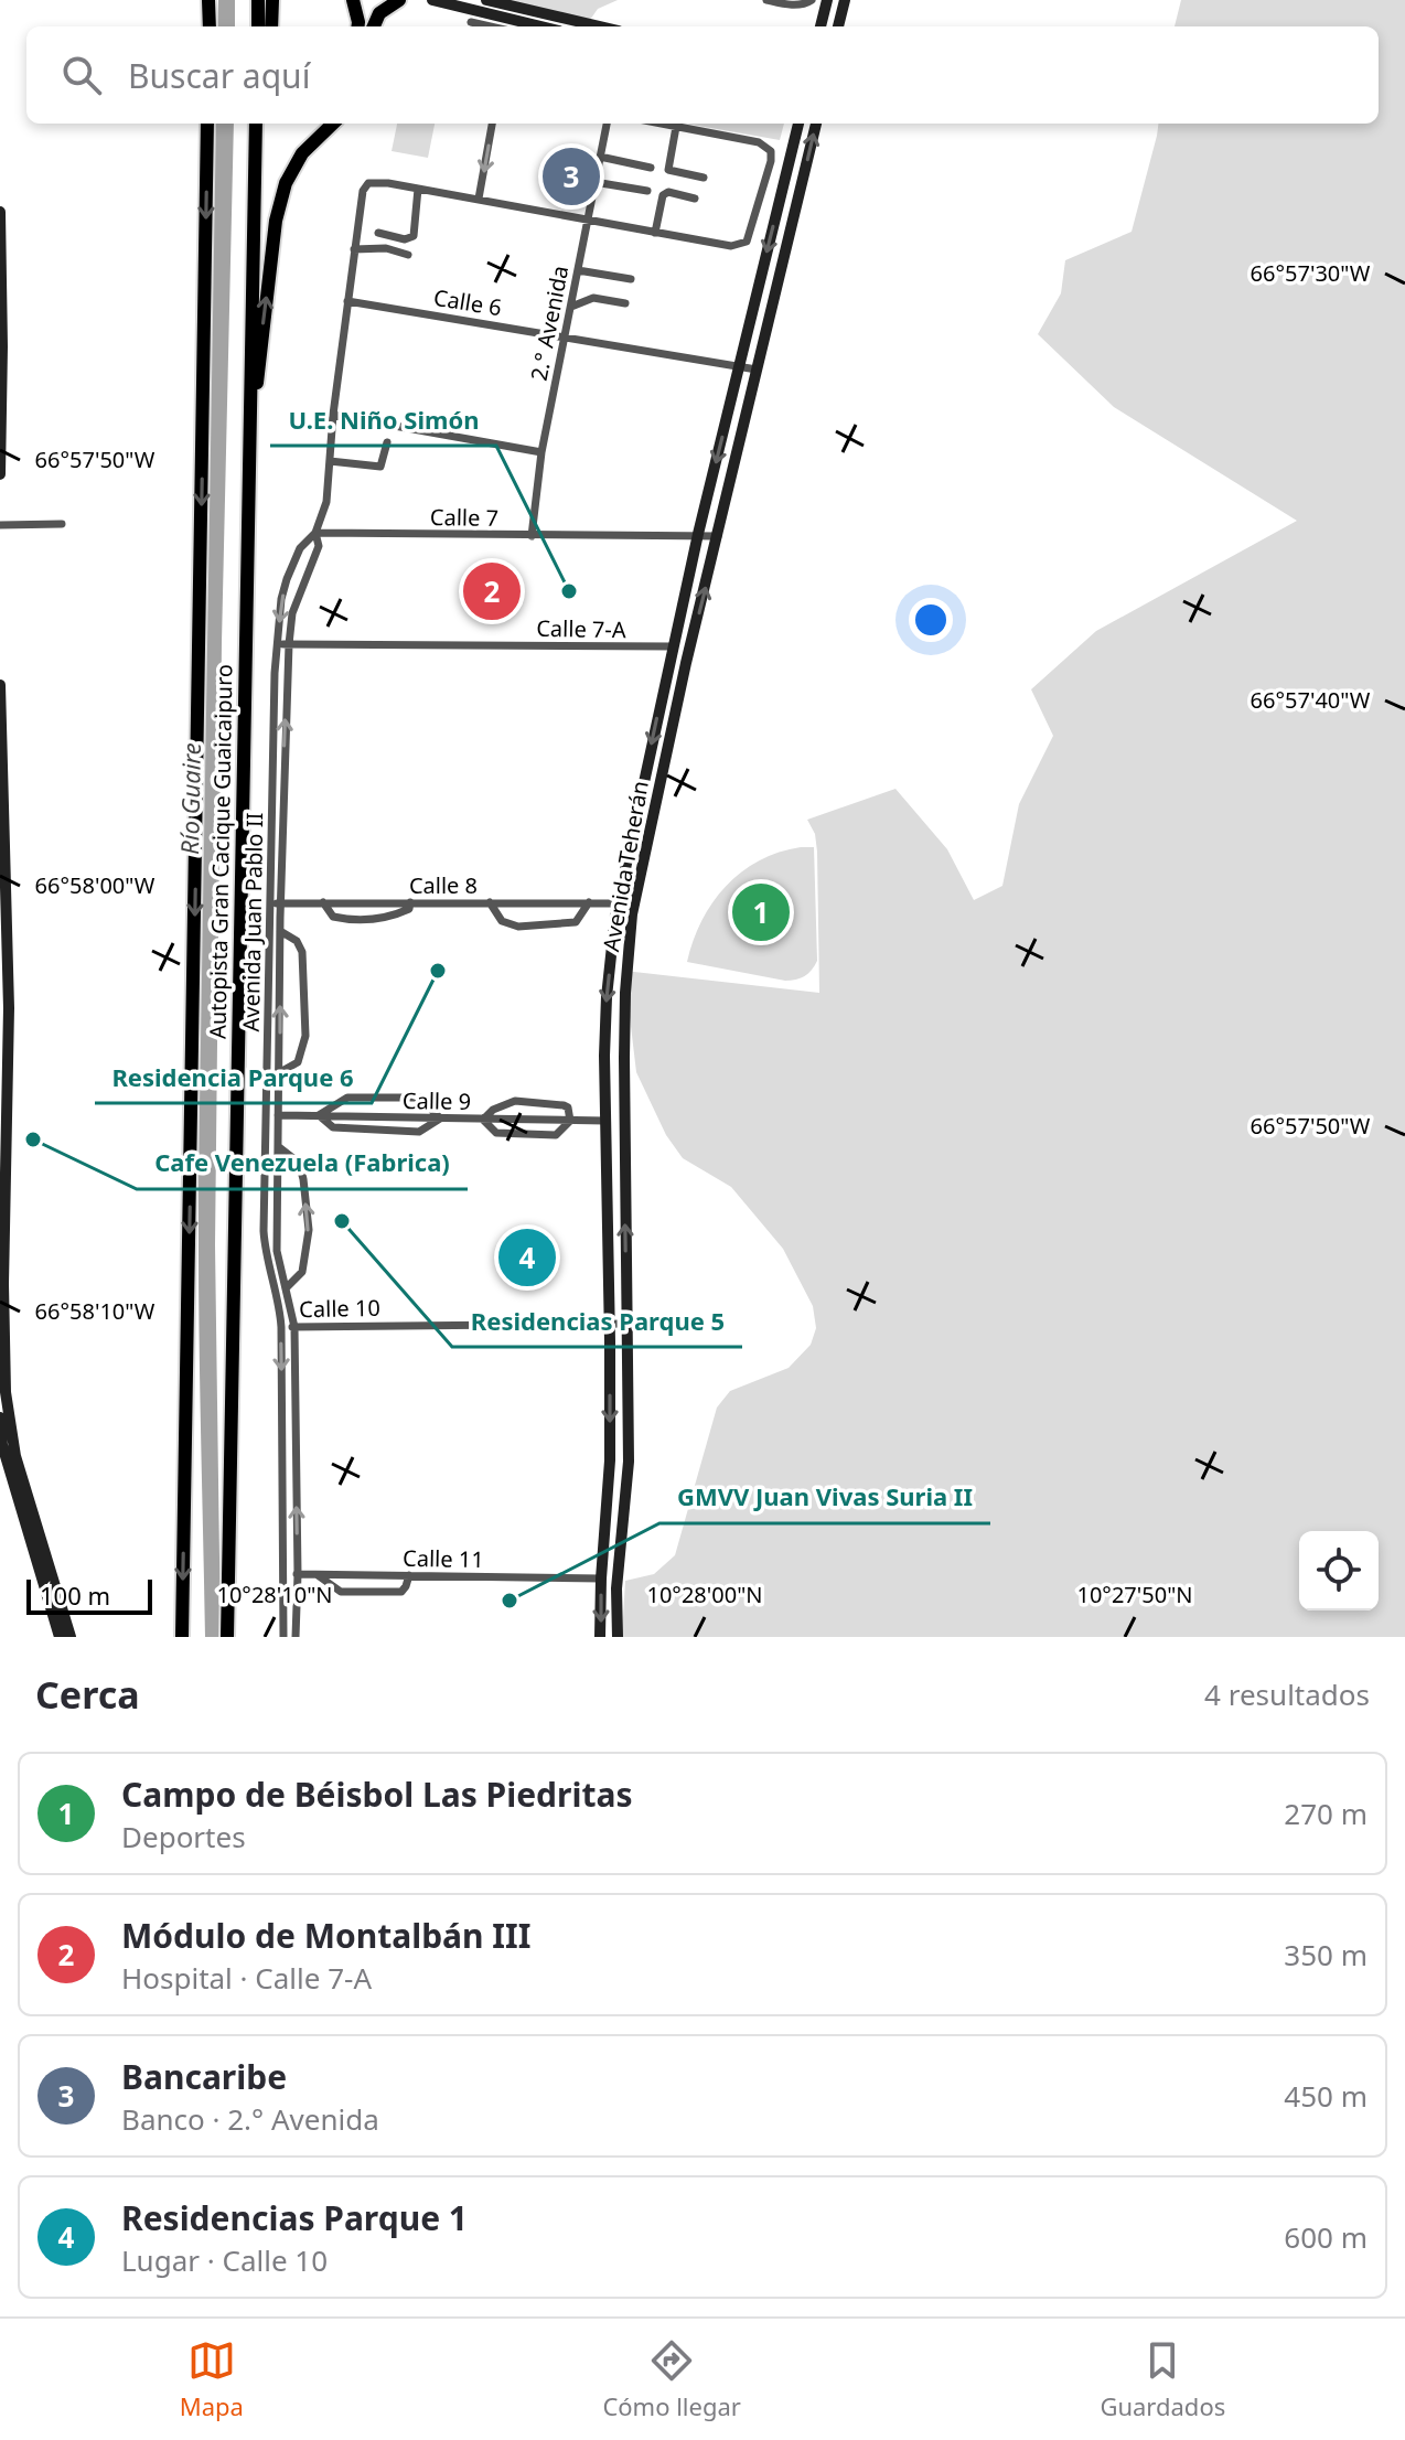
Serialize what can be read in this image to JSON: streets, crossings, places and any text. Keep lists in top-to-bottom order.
{
  "streets": {
    "highway": ["Autopista Gran Cacique Guaicaipuro"],
    "main road": ["Avenida Teherán"],
    "street": [
      "Calle 6",
      "2.° Avenida",
      "Calle 7",
      "Calle 7-A",
      "Calle 8",
      "Avenida Juan Pablo II",
      "Calle 9",
      "Calle 10",
      "Calle 11"
    ]
  },
  "crossings": [
    ["Calle 6", "2.° Avenida"],
    ["Calle 6", "Avenida Teherán"],
    ["Calle 6", "Avenida Juan Pablo II"],
    ["2.° Avenida", "Calle 7"],
    ["Calle 7", "Avenida Teherán"],
    ["Calle 7", "Avenida Juan Pablo II"],
    ["Calle 7-A", "Avenida Teherán"],
    ["Calle 7-A", "Avenida Juan Pablo II"],
    ["Avenida Teherán", "Calle 8"],
    ["Avenida Teherán", "Calle 9"],
    ["Avenida Teherán", "Calle 10"],
    ["Avenida Teherán", "Calle 11"],
    ["Calle 8", "Avenida Juan Pablo II"],
    ["Avenida Juan Pablo II", "Calle 9"],
    ["Avenida Juan Pablo II", "Calle 10"],
    ["Avenida Juan Pablo II", "Calle 11"]
  ],
  "water": ["Río Guaire"],
  "places": [
    "U.E. Niño Simón",
    "Residencia Parque 6",
    "Cafe Venezuela (Fabrica)",
    "Residencias Parque 5",
    "GMVV Juan Vivas Suria II"
  ],
  "scale_bar": "100 m",
  "page": {
    "search": "Buscar aquí",
    "pins": [
      "3",
      "2",
      "1",
      "4"
    ],
    "scale": "100 m",
    "heading": ["Cerca", "4 resultados"],
    "list": [
      {
        "mark": "1",
        "name": "Campo de Béisbol Las Piedritas",
        "note": "Deportes",
        "value": "270 m"
      },
      {
        "mark": "2",
        "name": "Módulo de Montalbán III",
        "note": "Hospital · Calle 7-A",
        "value": "350 m"
      },
      {
        "mark": "3",
        "name": "Bancaribe",
        "note": "Banco · 2.° Avenida",
        "value": "450 m"
      },
      {
        "mark": "4",
        "name": "Residencias Parque 1",
        "note": "Lugar · Calle 10",
        "value": "600 m"
      }
    ],
    "nav": ["Mapa", "Cómo llegar", "Guardados"]
  },
  "coordinates": [
    "66°57'30\"W",
    "66°57'50\"W",
    "66°57'40\"W",
    "66°58'00\"W",
    "66°58'10\"W",
    "10°28'10\"N",
    "10°28'00\"N",
    "10°27'50\"N"
  ]
}
